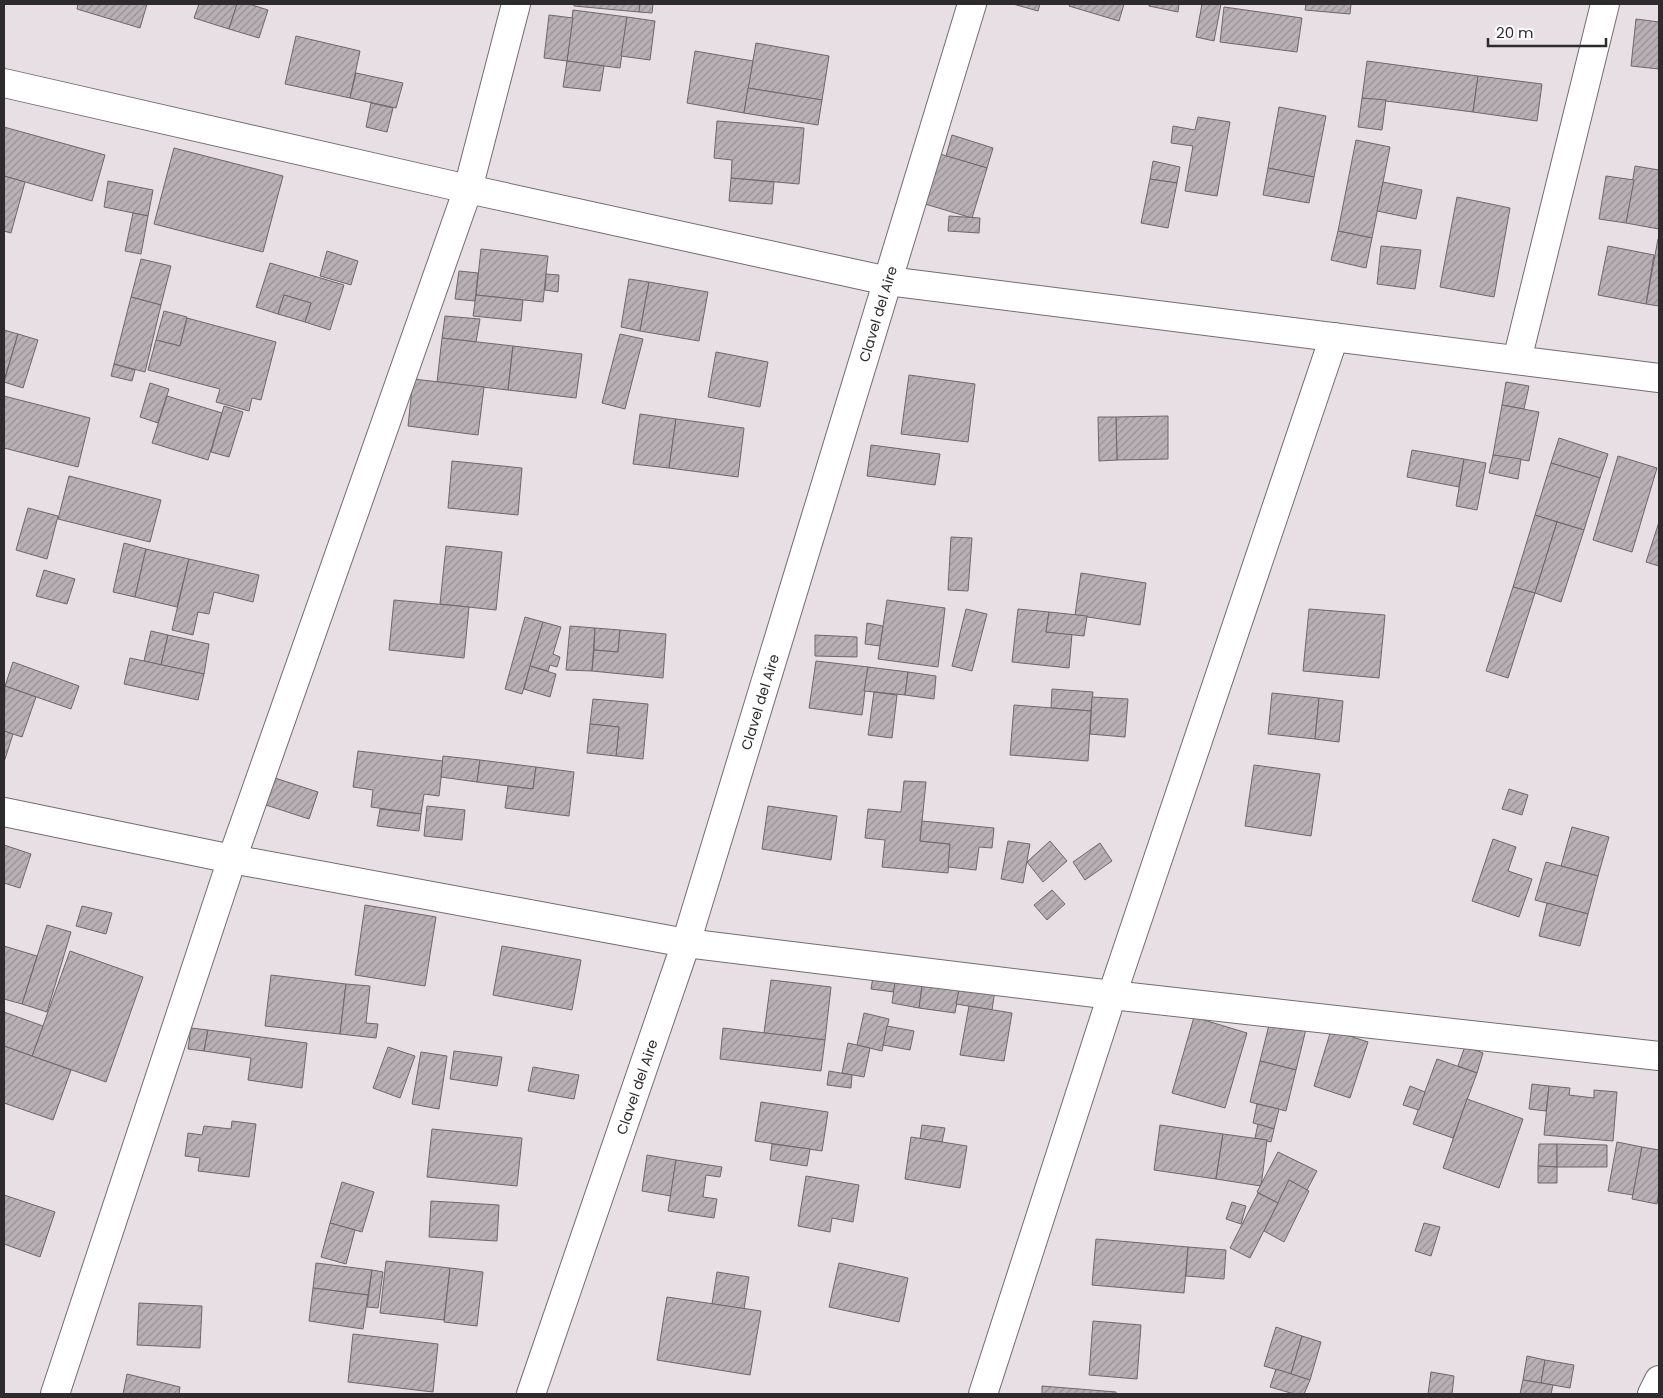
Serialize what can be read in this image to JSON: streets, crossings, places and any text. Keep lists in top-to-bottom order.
{
  "streets": {
    "street": ["Clavel del Aire"]
  },
  "scale_bar": "20 m"
}
